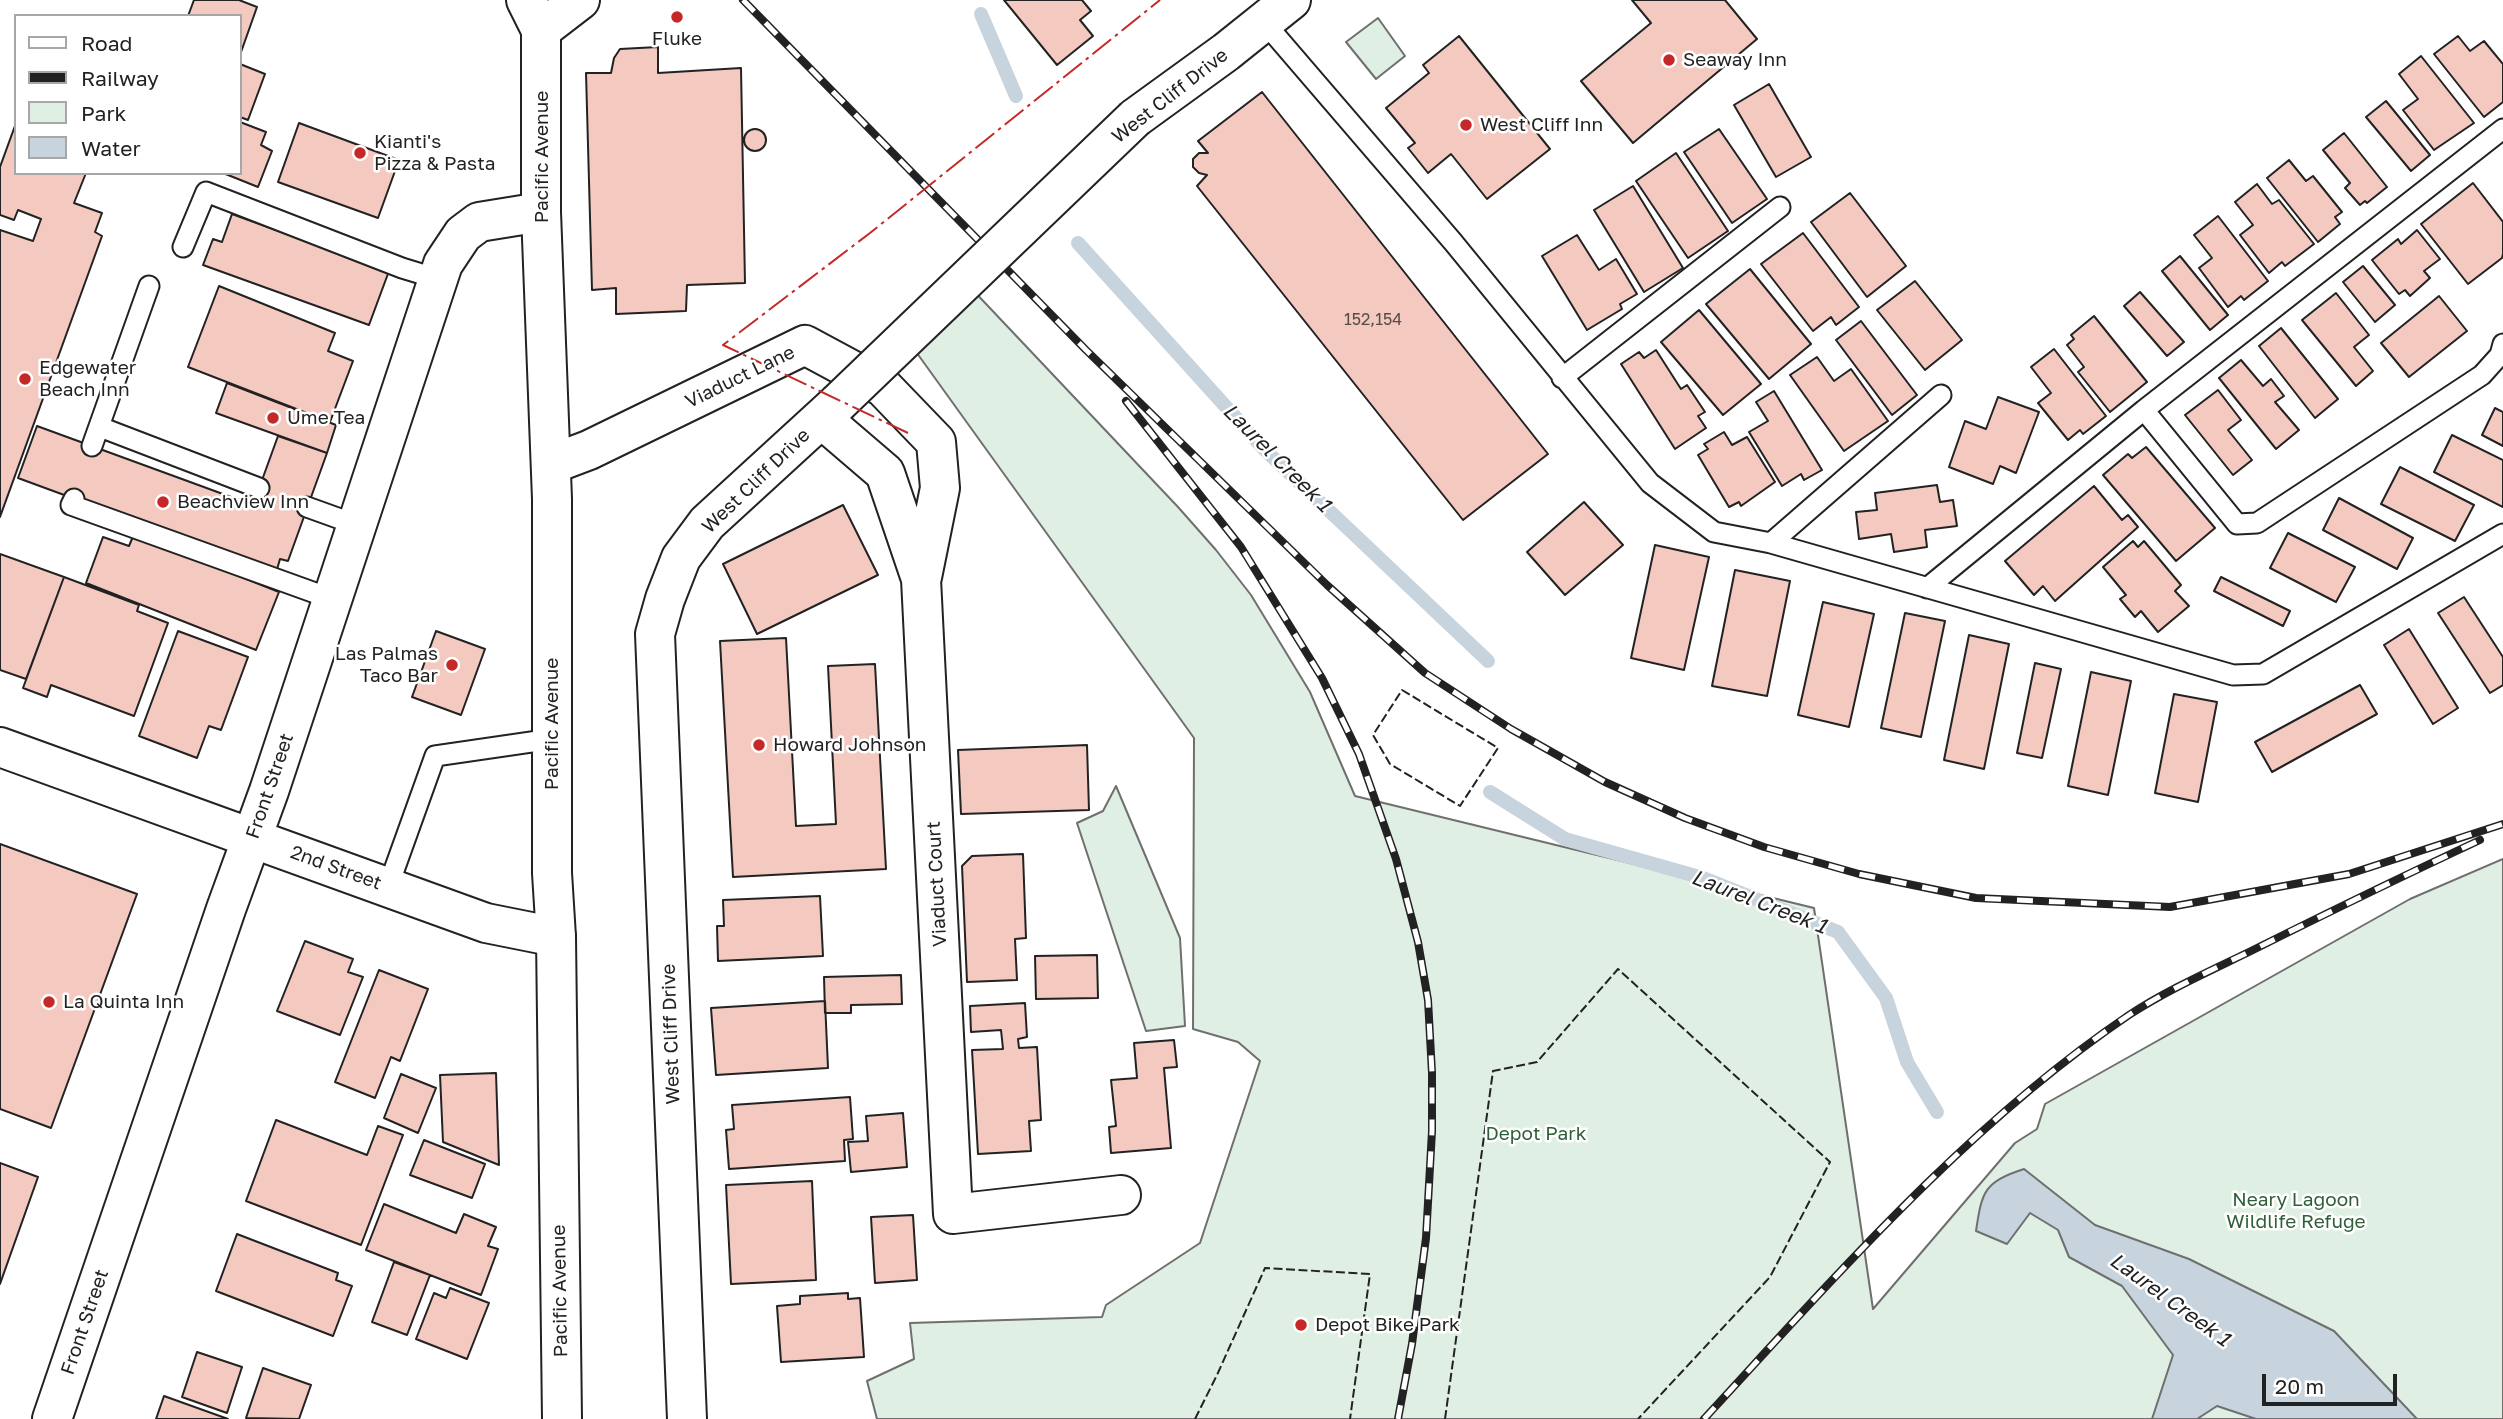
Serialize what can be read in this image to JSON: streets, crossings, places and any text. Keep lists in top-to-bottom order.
{
  "streets": {
    "street": [
      "West Cliff Drive",
      "Pacific Avenue",
      "Viaduct Lane",
      "Front Street",
      "2nd Street",
      "Viaduct Court"
    ]
  },
  "crossings": [
    ["West Cliff Drive", "Viaduct Court"],
    ["Pacific Avenue", "Viaduct Lane"],
    ["Pacific Avenue", "Front Street"],
    ["Pacific Avenue", "2nd Street"],
    ["Viaduct Lane", "Viaduct Court"],
    ["Front Street", "2nd Street"]
  ],
  "water": ["Laurel Creek 1"],
  "parks": ["Depot Park", "Neary Lagoon Wildlife Refuge"],
  "places": [
    "Fluke",
    "Seaway Inn",
    "West Cliff Inn",
    "Kianti's Pizza & Pasta",
    "Edgewater Beach Inn",
    "Ume Tea",
    "Beachview Inn",
    "Las Palmas Taco Bar",
    "Howard Johnson",
    "La Quinta Inn",
    "Depot Bike Park"
  ],
  "house_numbers": ["152,154"],
  "legend": [
    "Road",
    "Railway",
    "Park",
    "Water"
  ],
  "scale_bar": "20 m"
}
